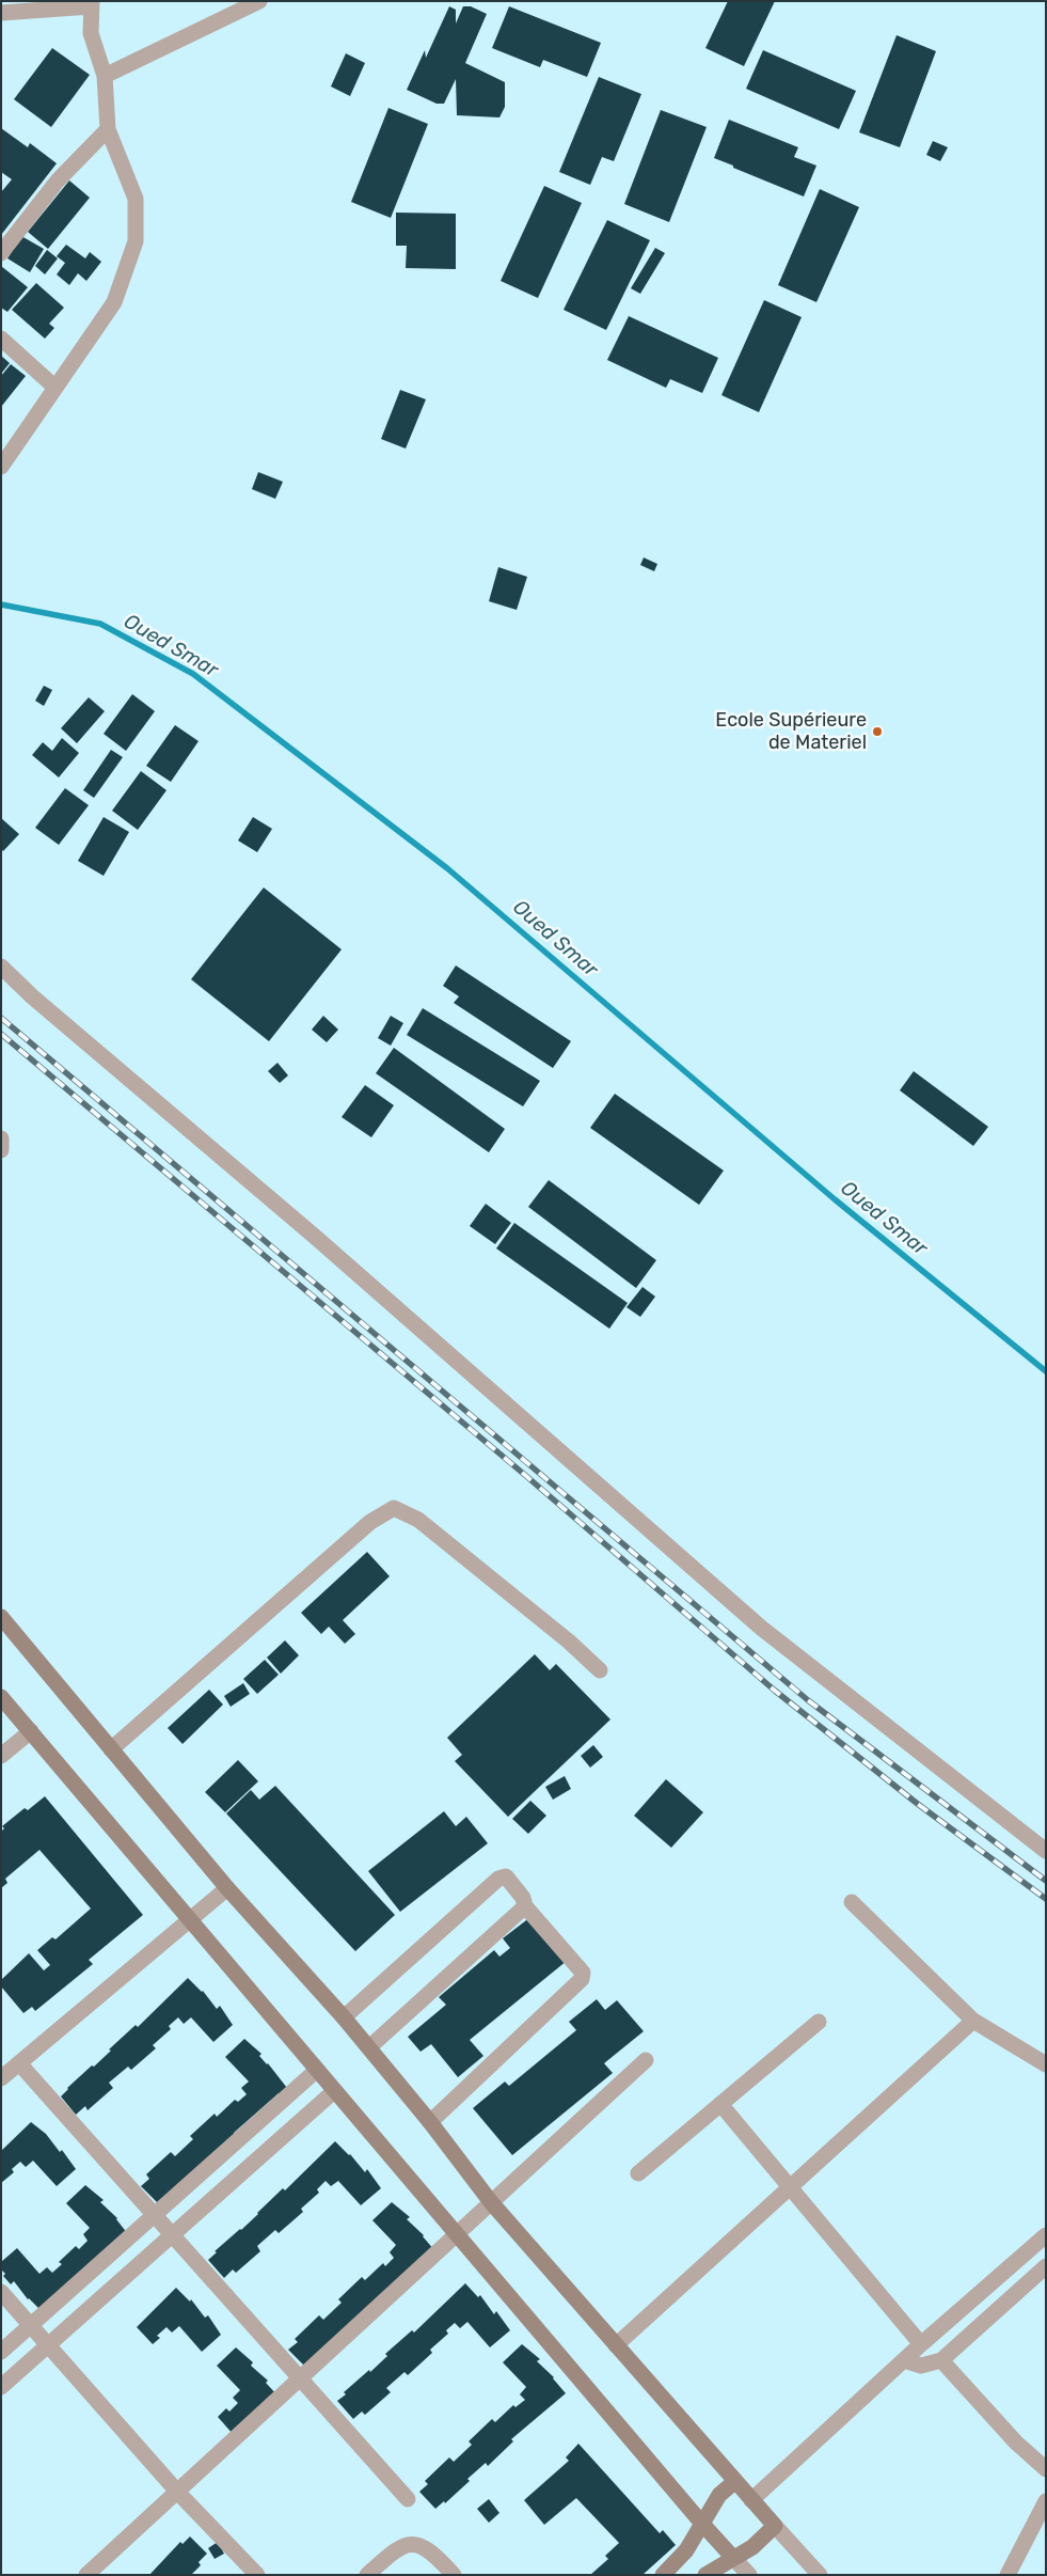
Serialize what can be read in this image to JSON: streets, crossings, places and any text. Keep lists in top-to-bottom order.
{
  "water": ["Oued Smar"],
  "places": ["Ecole Supérieure de Materiel"]
}
